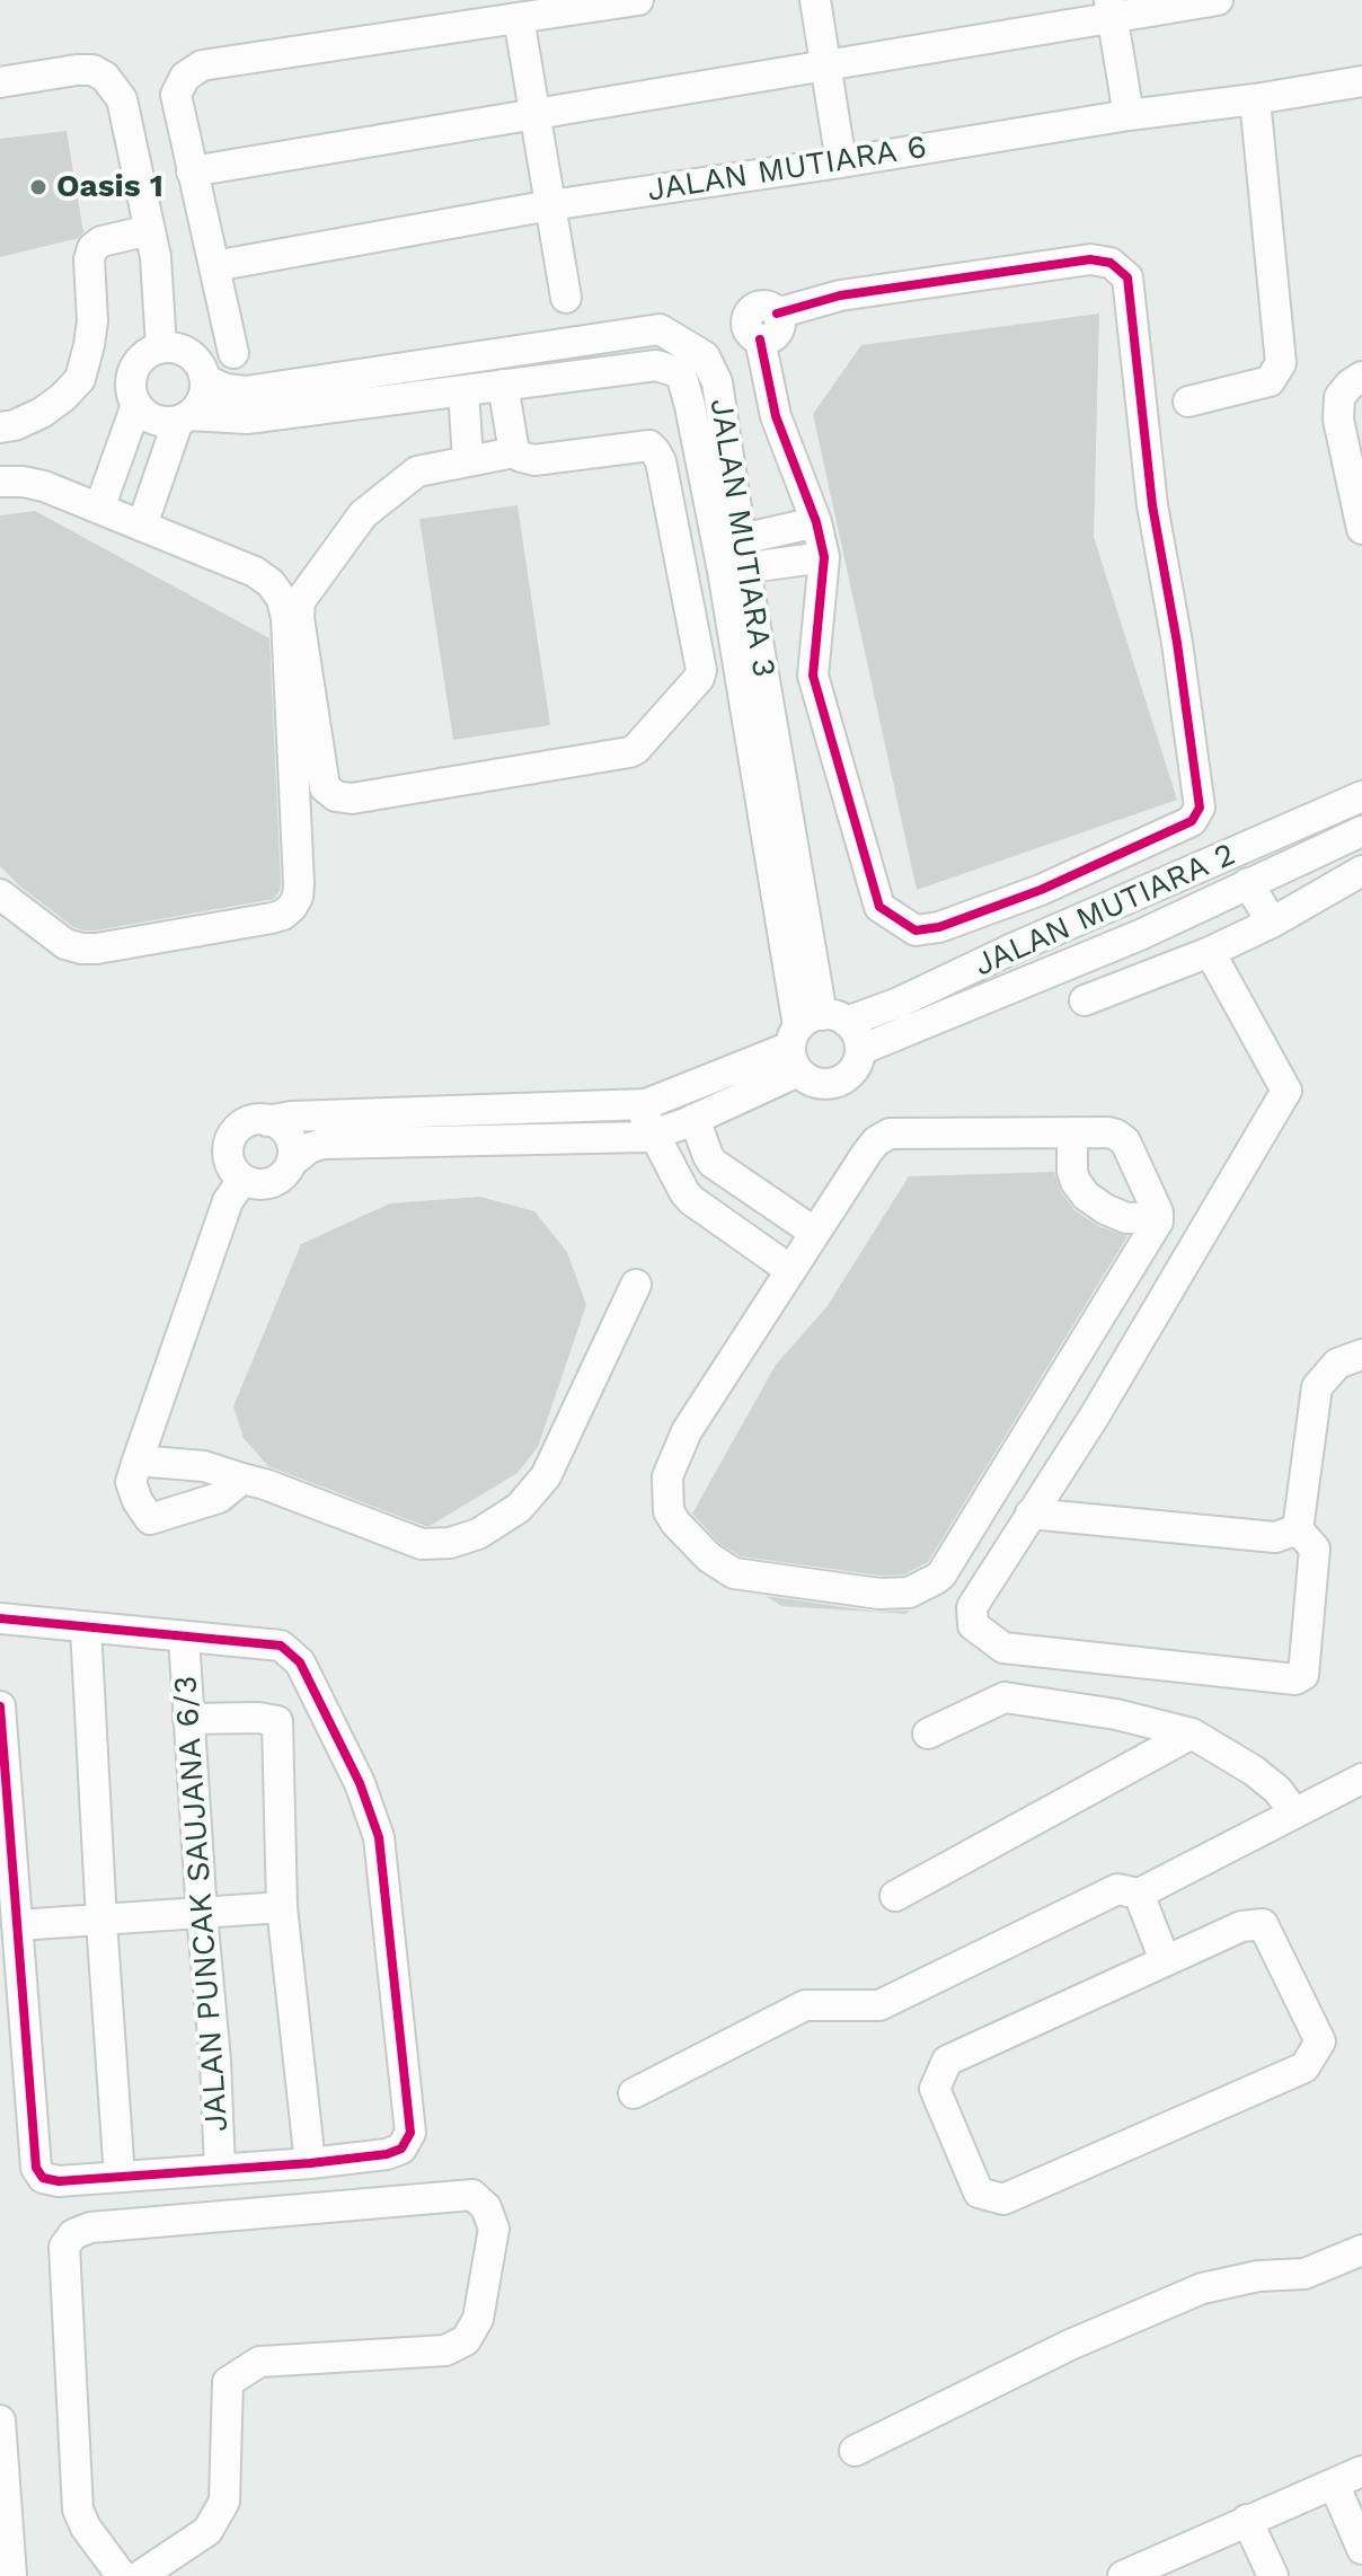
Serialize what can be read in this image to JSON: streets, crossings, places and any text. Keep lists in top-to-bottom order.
{
  "streets": {
    "street": [
      "JALAN MUTIARA 6",
      "JALAN MUTIARA 3",
      "JALAN MUTIARA 2",
      "JALAN PUNCAK SAUJANA 6/3"
    ]
  },
  "crossings": [
    ["JALAN MUTIARA 3", "JALAN MUTIARA 2"]
  ],
  "places": ["Oasis 1"]
}
